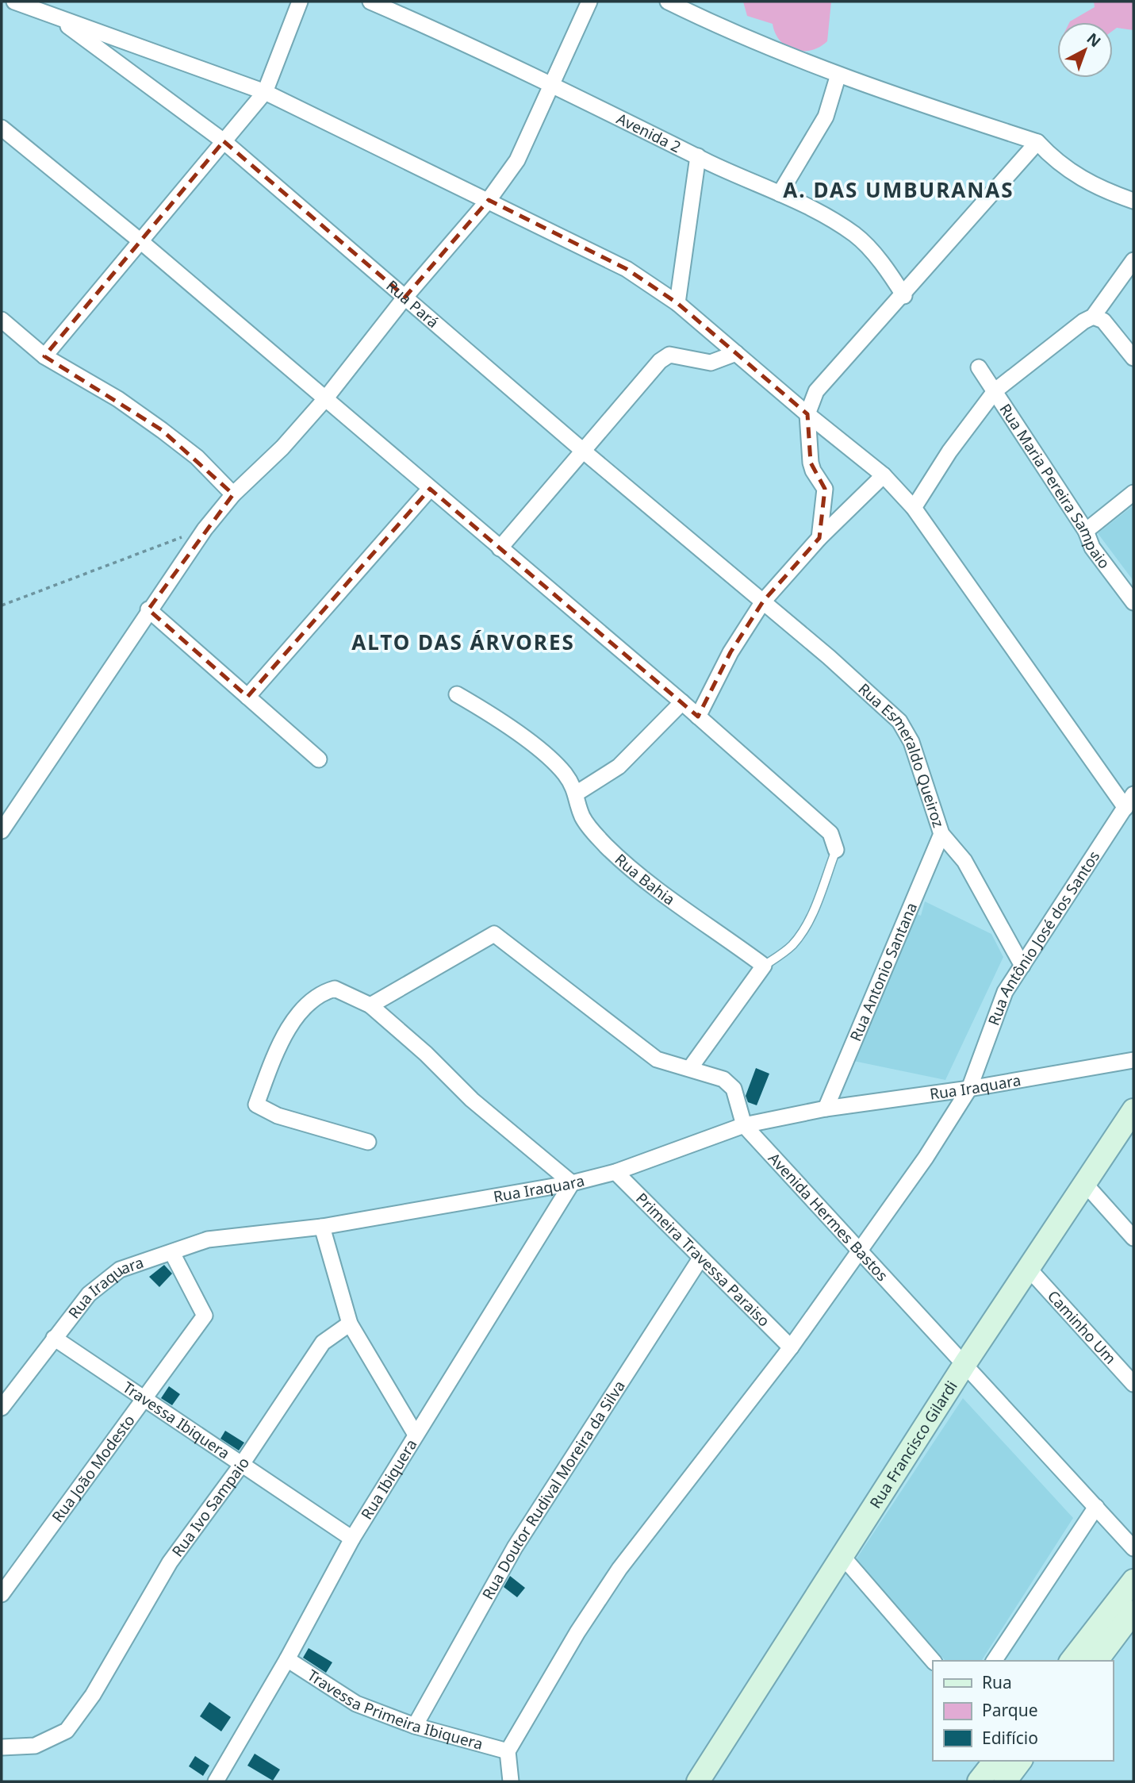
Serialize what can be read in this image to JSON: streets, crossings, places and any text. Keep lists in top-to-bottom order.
{
  "streets": {
    "street": [
      "Avenida 2",
      "Rua Pará",
      "Rua Maria Pereira Sampaio",
      "Rua Esmeraldo Queiroz",
      "Rua Bahia",
      "Rua Antônio José dos Santos",
      "Rua Antonio Santana",
      "Rua Iraquara",
      "Avenida Hermes Bastos",
      "Primeira Travessa Paraiso",
      "Caminho Um",
      "Travessa Ibiquera",
      "Rua Francisco Gilardi",
      "Rua João Modesto",
      "Rua Ibiquera",
      "Rua Doutor Rudival Moreira da Silva",
      "Rua Ivo Sampaio",
      "Travessa Primeira Ibiquera"
    ]
  },
  "crossings": [
    ["Rua Pará", "Rua Esmeraldo Queiroz"],
    ["Rua Esmeraldo Queiroz", "Rua Antônio José dos Santos"],
    ["Rua Esmeraldo Queiroz", "Rua Antonio Santana"],
    ["Rua Antônio José dos Santos", "Rua Iraquara"],
    ["Rua Antônio José dos Santos", "Avenida Hermes Bastos"],
    ["Rua Antônio José dos Santos", "Primeira Travessa Paraiso"],
    ["Rua Antônio José dos Santos", "Travessa Primeira Ibiquera"],
    ["Rua Antonio Santana", "Rua Iraquara"],
    ["Rua Iraquara", "Avenida Hermes Bastos"],
    ["Rua Iraquara", "Primeira Travessa Paraiso"],
    ["Rua Iraquara", "Travessa Ibiquera"],
    ["Rua Iraquara", "Rua João Modesto"],
    ["Rua Iraquara", "Rua Ibiquera"],
    ["Avenida Hermes Bastos", "Rua Francisco Gilardi"],
    ["Primeira Travessa Paraiso", "Rua Doutor Rudival Moreira da Silva"],
    ["Caminho Um", "Rua Francisco Gilardi"],
    ["Travessa Ibiquera", "Rua João Modesto"],
    ["Travessa Ibiquera", "Rua Ibiquera"],
    ["Travessa Ibiquera", "Rua Ivo Sampaio"],
    ["Rua Ibiquera", "Travessa Primeira Ibiquera"],
    ["Rua Doutor Rudival Moreira da Silva", "Travessa Primeira Ibiquera"]
  ],
  "districts": ["A. DAS UMBURANAS", "ALTO DAS ÁRVORES"],
  "legend": ["Rua", "Parque", "Edifício"],
  "north": "top right"
}
